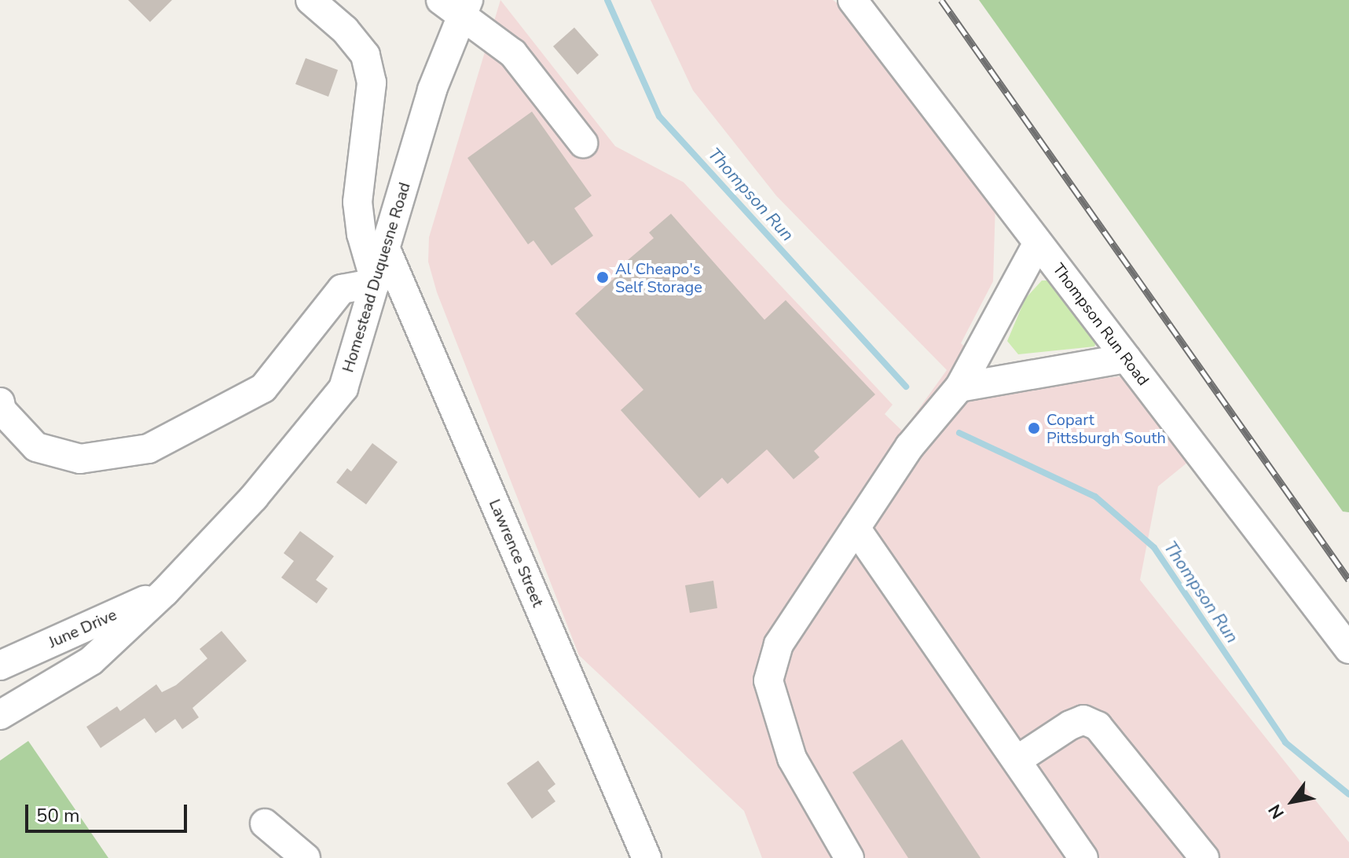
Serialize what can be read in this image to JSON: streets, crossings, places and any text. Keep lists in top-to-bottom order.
{
  "streets": {
    "street": [
      "Homestead Duquesne Road",
      "Thompson Run Road",
      "Lawrence Street",
      "June Drive"
    ]
  },
  "crossings": [
    ["Homestead Duquesne Road", "Lawrence Street"],
    ["Homestead Duquesne Road", "June Drive"]
  ],
  "water": ["Thompson Run"],
  "places": ["Al Cheapo's Self Storage", "Copart Pittsburgh South"],
  "scale_bar": "50 m",
  "north": "bottom left"
}
